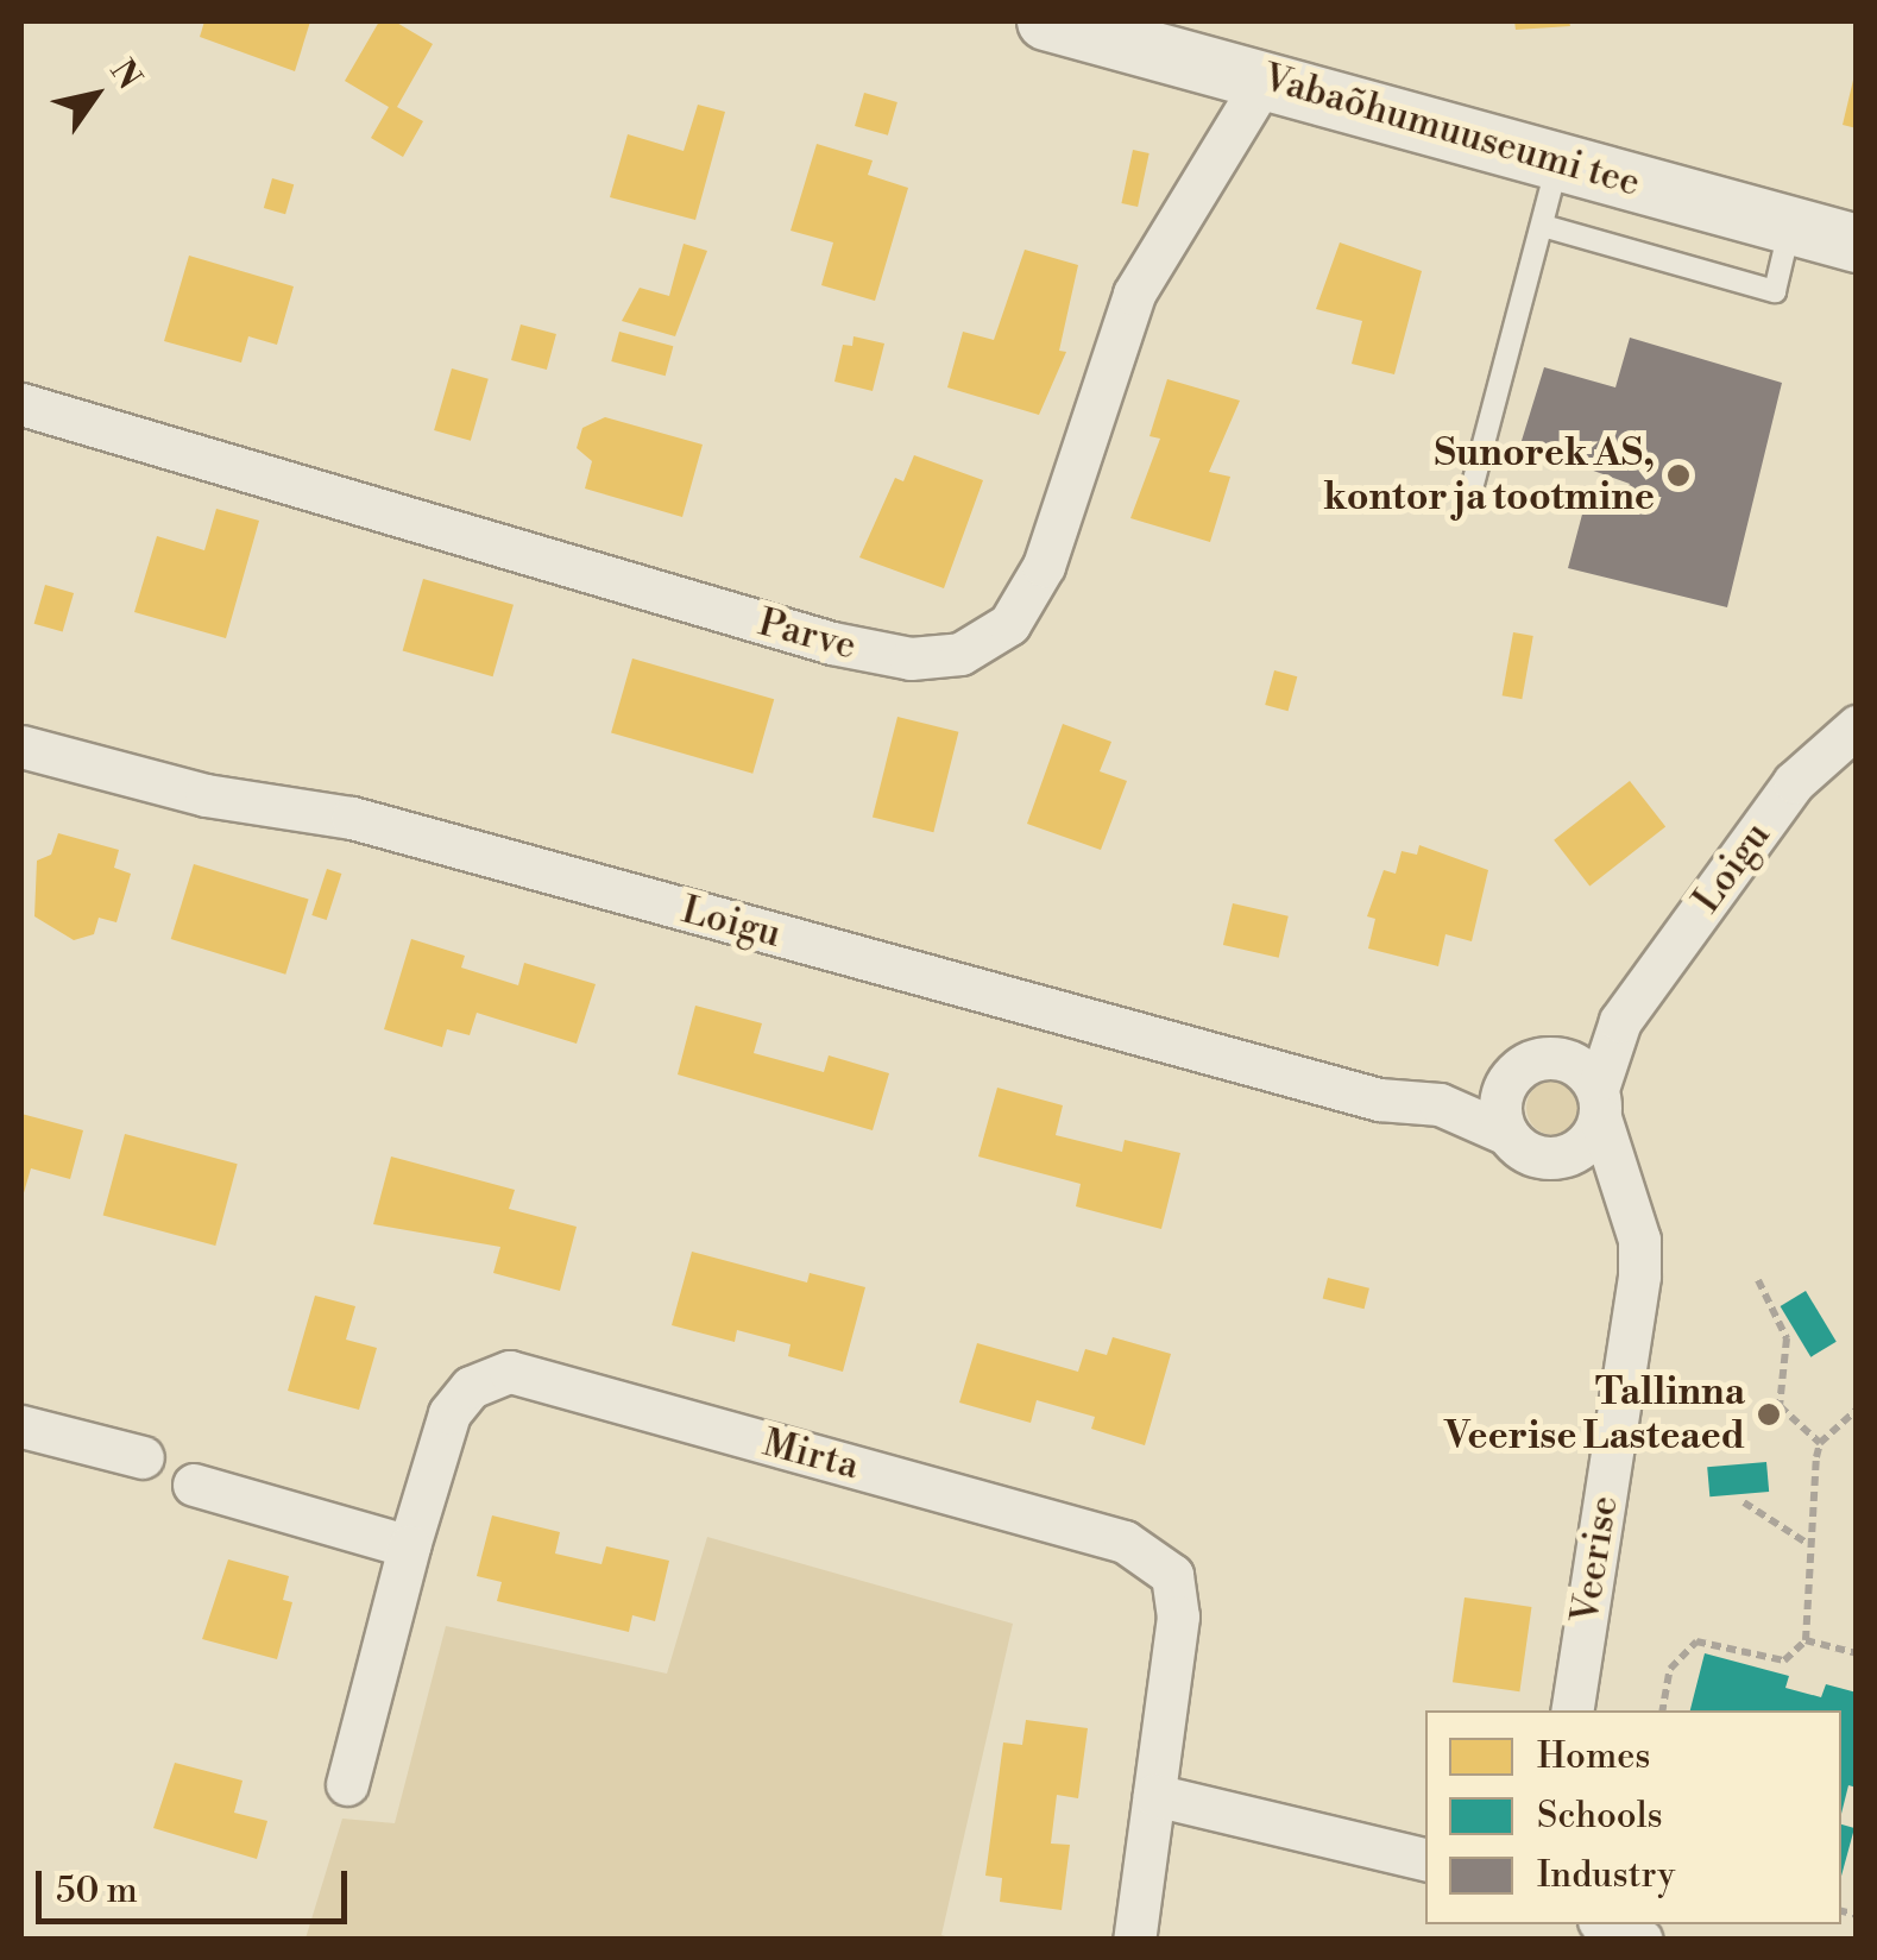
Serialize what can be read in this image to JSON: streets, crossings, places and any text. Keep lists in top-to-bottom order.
{
  "streets": {
    "street": [
      "Vabaõhumuuseumi tee",
      "Parve",
      "Loigu",
      "Mirta",
      "Veerise"
    ]
  },
  "crossings": [
    ["Vabaõhumuuseumi tee", "Parve"],
    ["Loigu", "Veerise"]
  ],
  "places": ["Sunorek AS, kontor ja tootmine", "Tallinna Veerise Lasteaed"],
  "legend": ["Homes", "Schools", "Industry"],
  "scale_bar": "50 m",
  "north": "top right"
}
